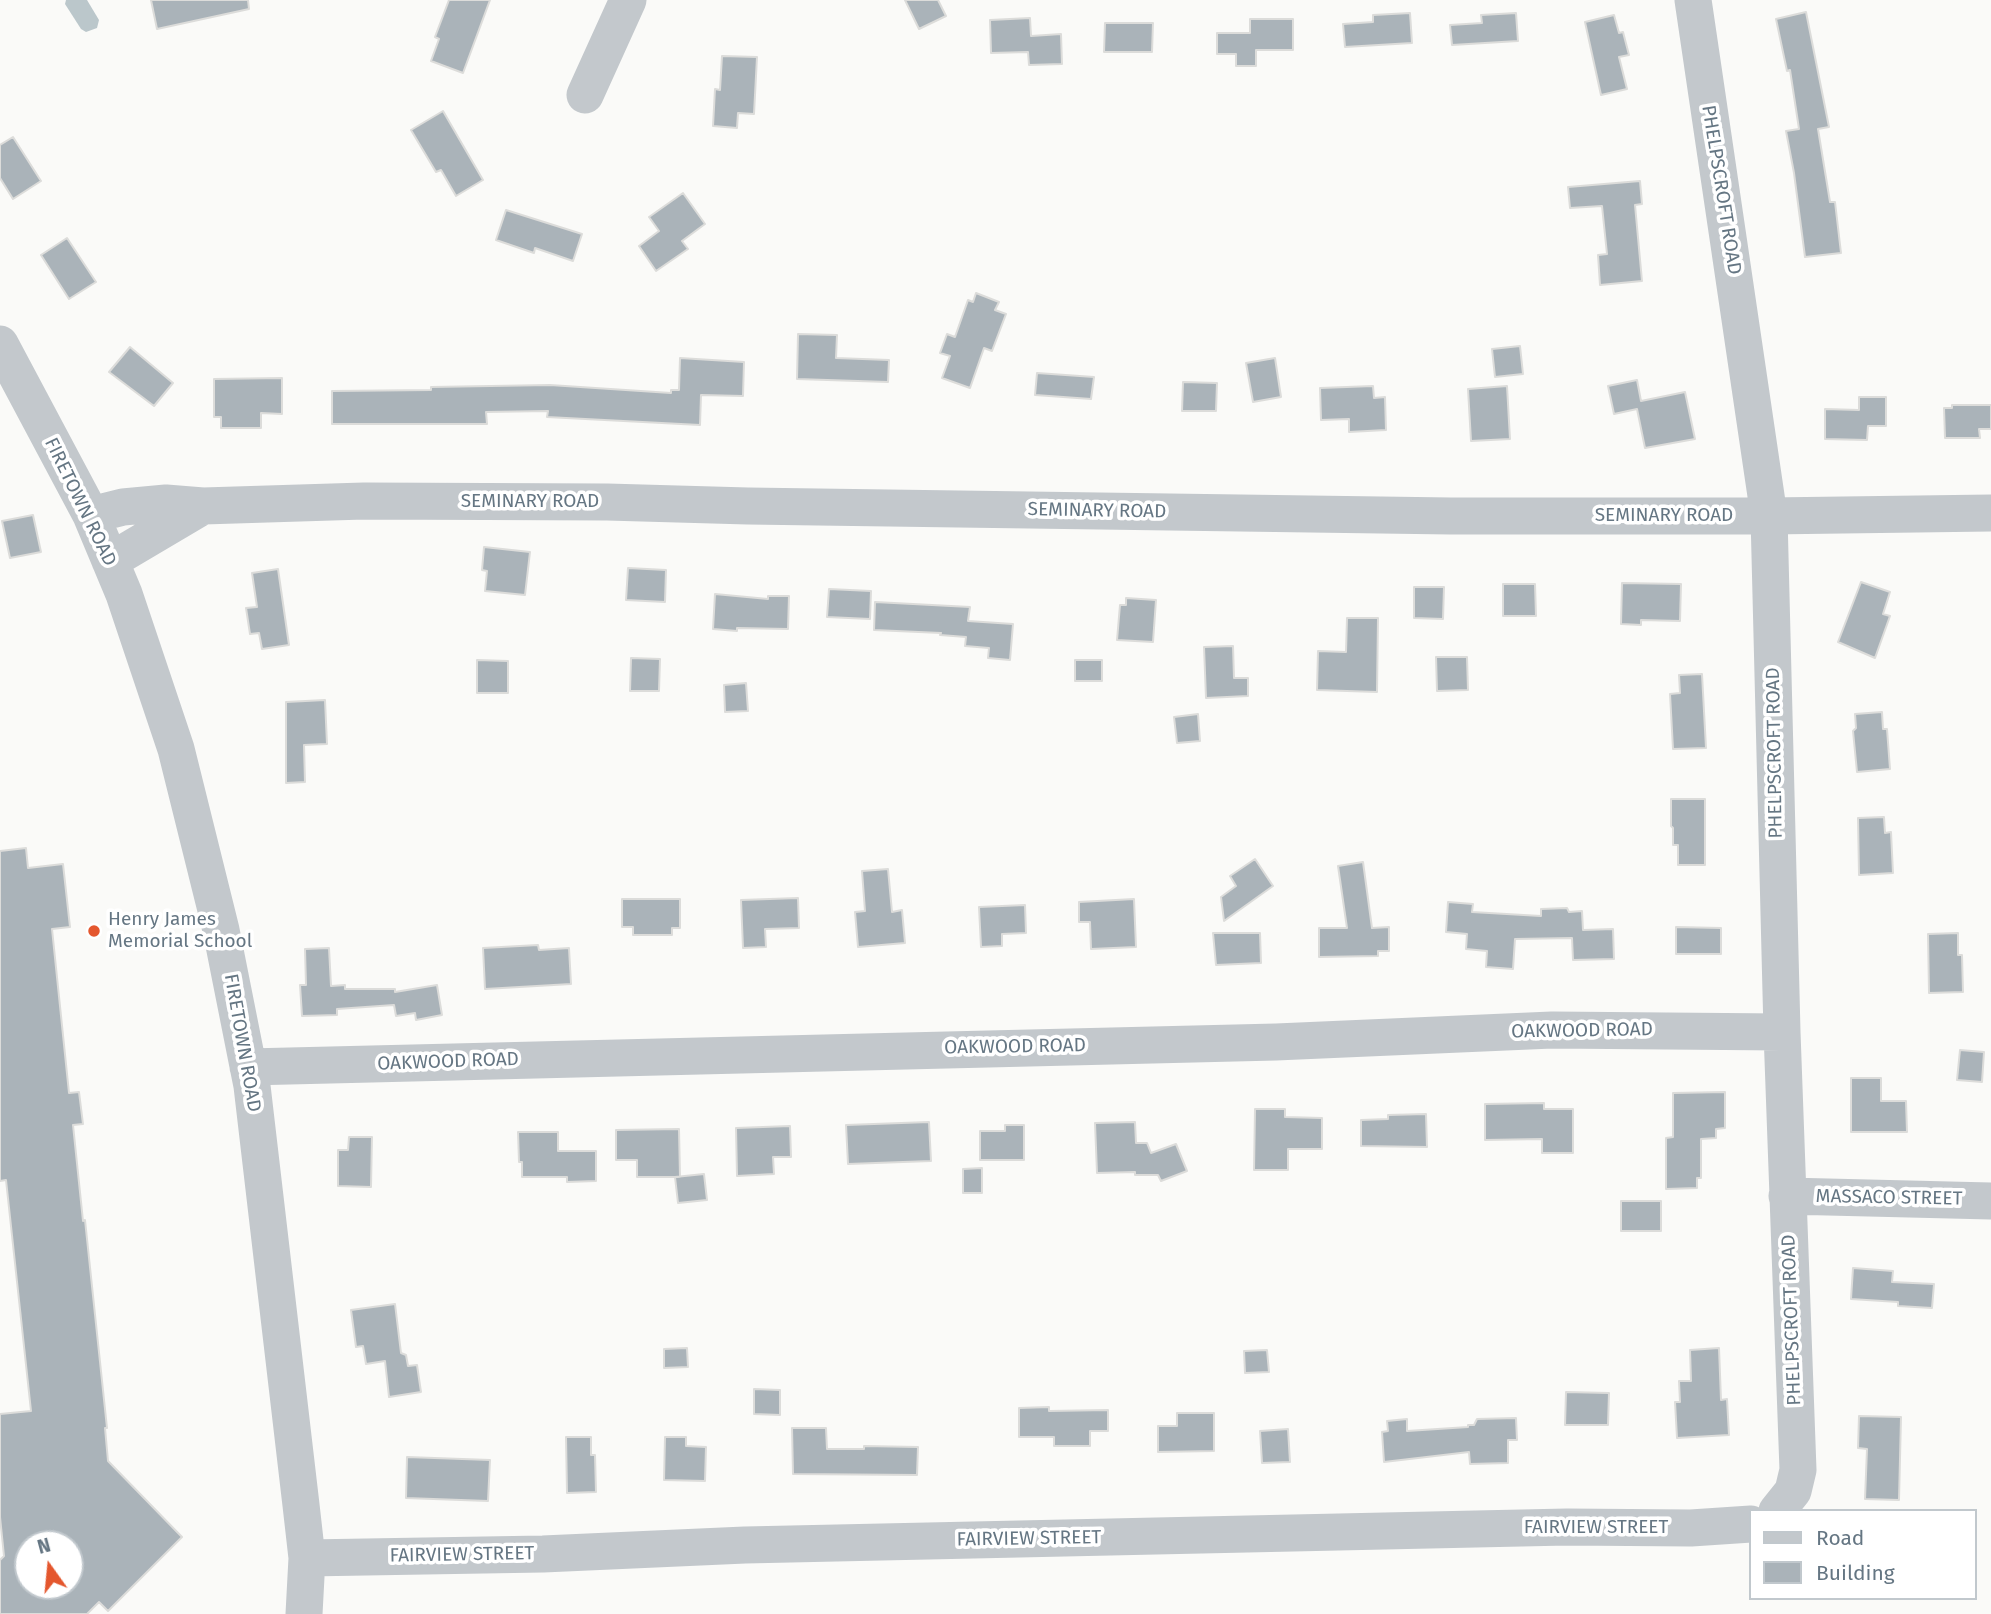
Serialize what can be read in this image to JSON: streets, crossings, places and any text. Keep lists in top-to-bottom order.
{
  "streets": {
    "street": [
      "PHELPSCROFT ROAD",
      "FIRETOWN ROAD",
      "SEMINARY ROAD",
      "OAKWOOD ROAD",
      "MASSACO STREET",
      "FAIRVIEW STREET"
    ]
  },
  "crossings": [
    ["PHELPSCROFT ROAD", "SEMINARY ROAD"],
    ["PHELPSCROFT ROAD", "OAKWOOD ROAD"],
    ["PHELPSCROFT ROAD", "MASSACO STREET"],
    ["FIRETOWN ROAD", "SEMINARY ROAD"],
    ["FIRETOWN ROAD", "OAKWOOD ROAD"],
    ["FIRETOWN ROAD", "FAIRVIEW STREET"]
  ],
  "places": ["Henry James Memorial School"],
  "legend": ["Road", "Building"],
  "north": "top"
}
